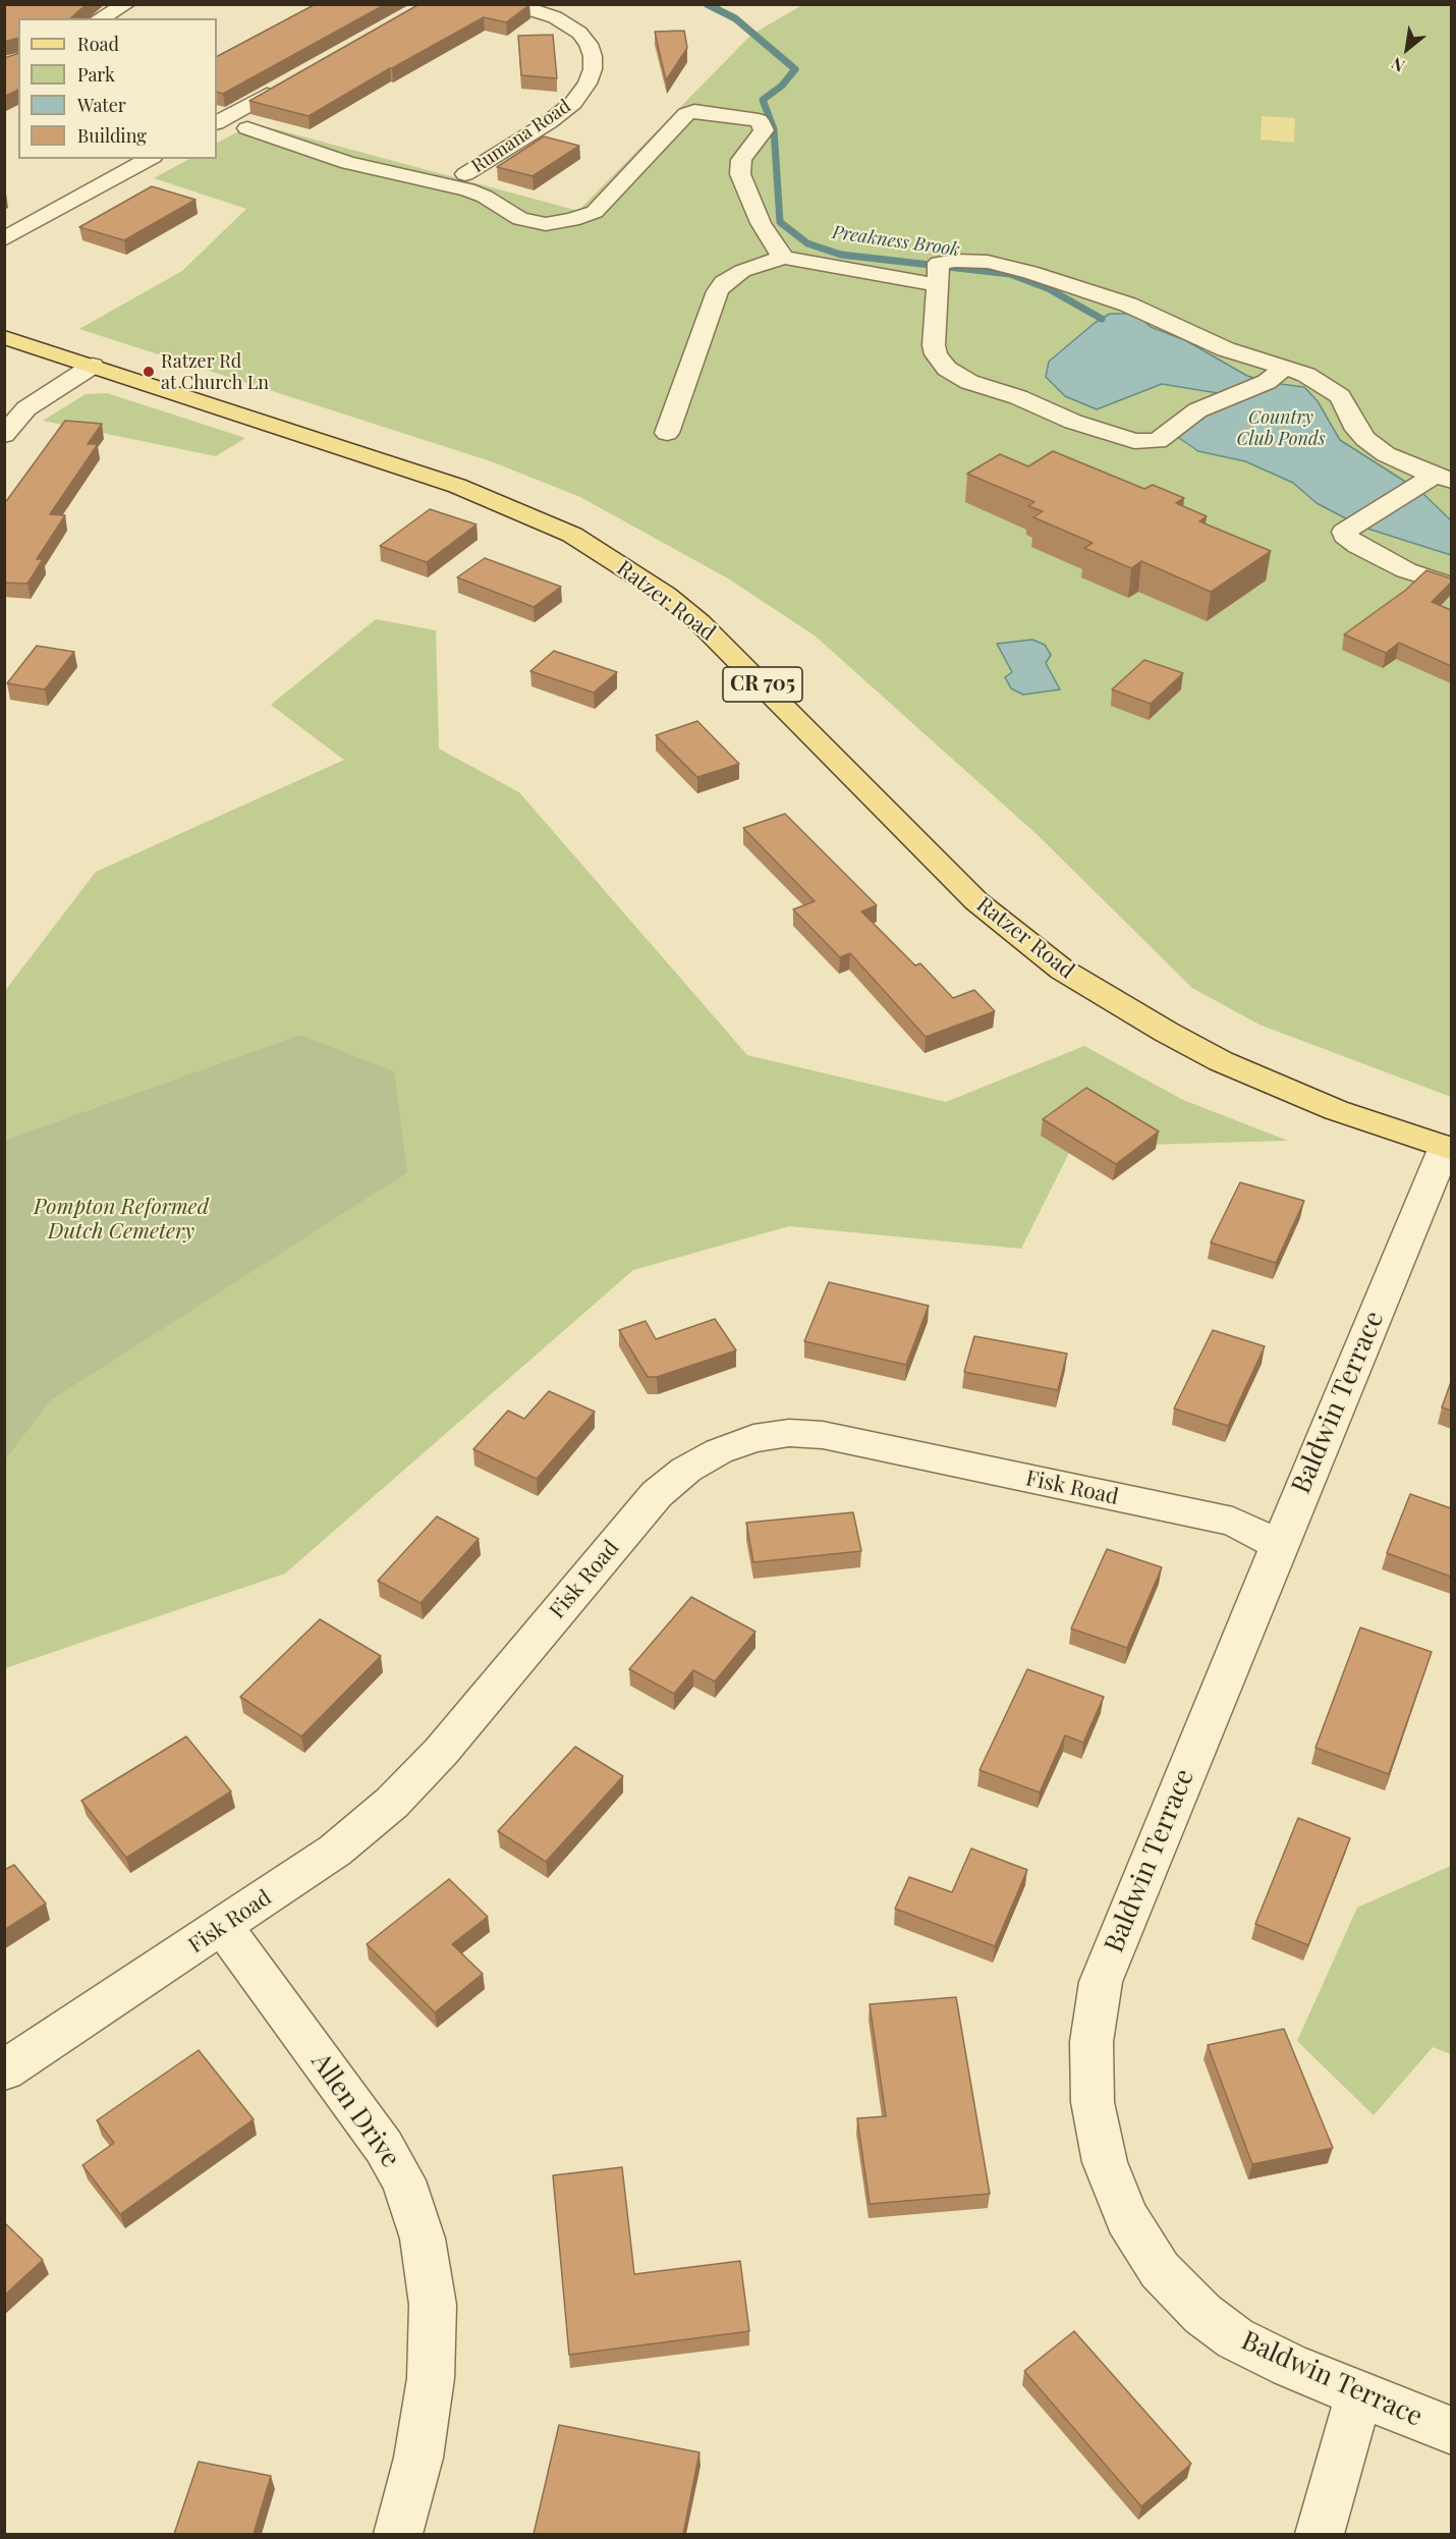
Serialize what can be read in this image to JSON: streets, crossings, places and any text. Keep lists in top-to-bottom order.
{
  "streets": {
    "main road": ["Ratzer Road", "CR 705"],
    "street": [
      "Rumana Road",
      "Baldwin Terrace",
      "Fisk Road",
      "Allen Drive"
    ]
  },
  "crossings": [
    ["Ratzer Road", "Baldwin Terrace"],
    ["Baldwin Terrace", "Fisk Road"],
    ["Fisk Road", "Allen Drive"]
  ],
  "water": ["Preakness Brook", "Country Club Ponds"],
  "parks": ["Pompton Reformed Dutch Cemetery"],
  "places": ["Ratzer Rd at Church Ln"],
  "legend": [
    "Road",
    "Park",
    "Water",
    "Building"
  ],
  "north": "bottom left"
}
